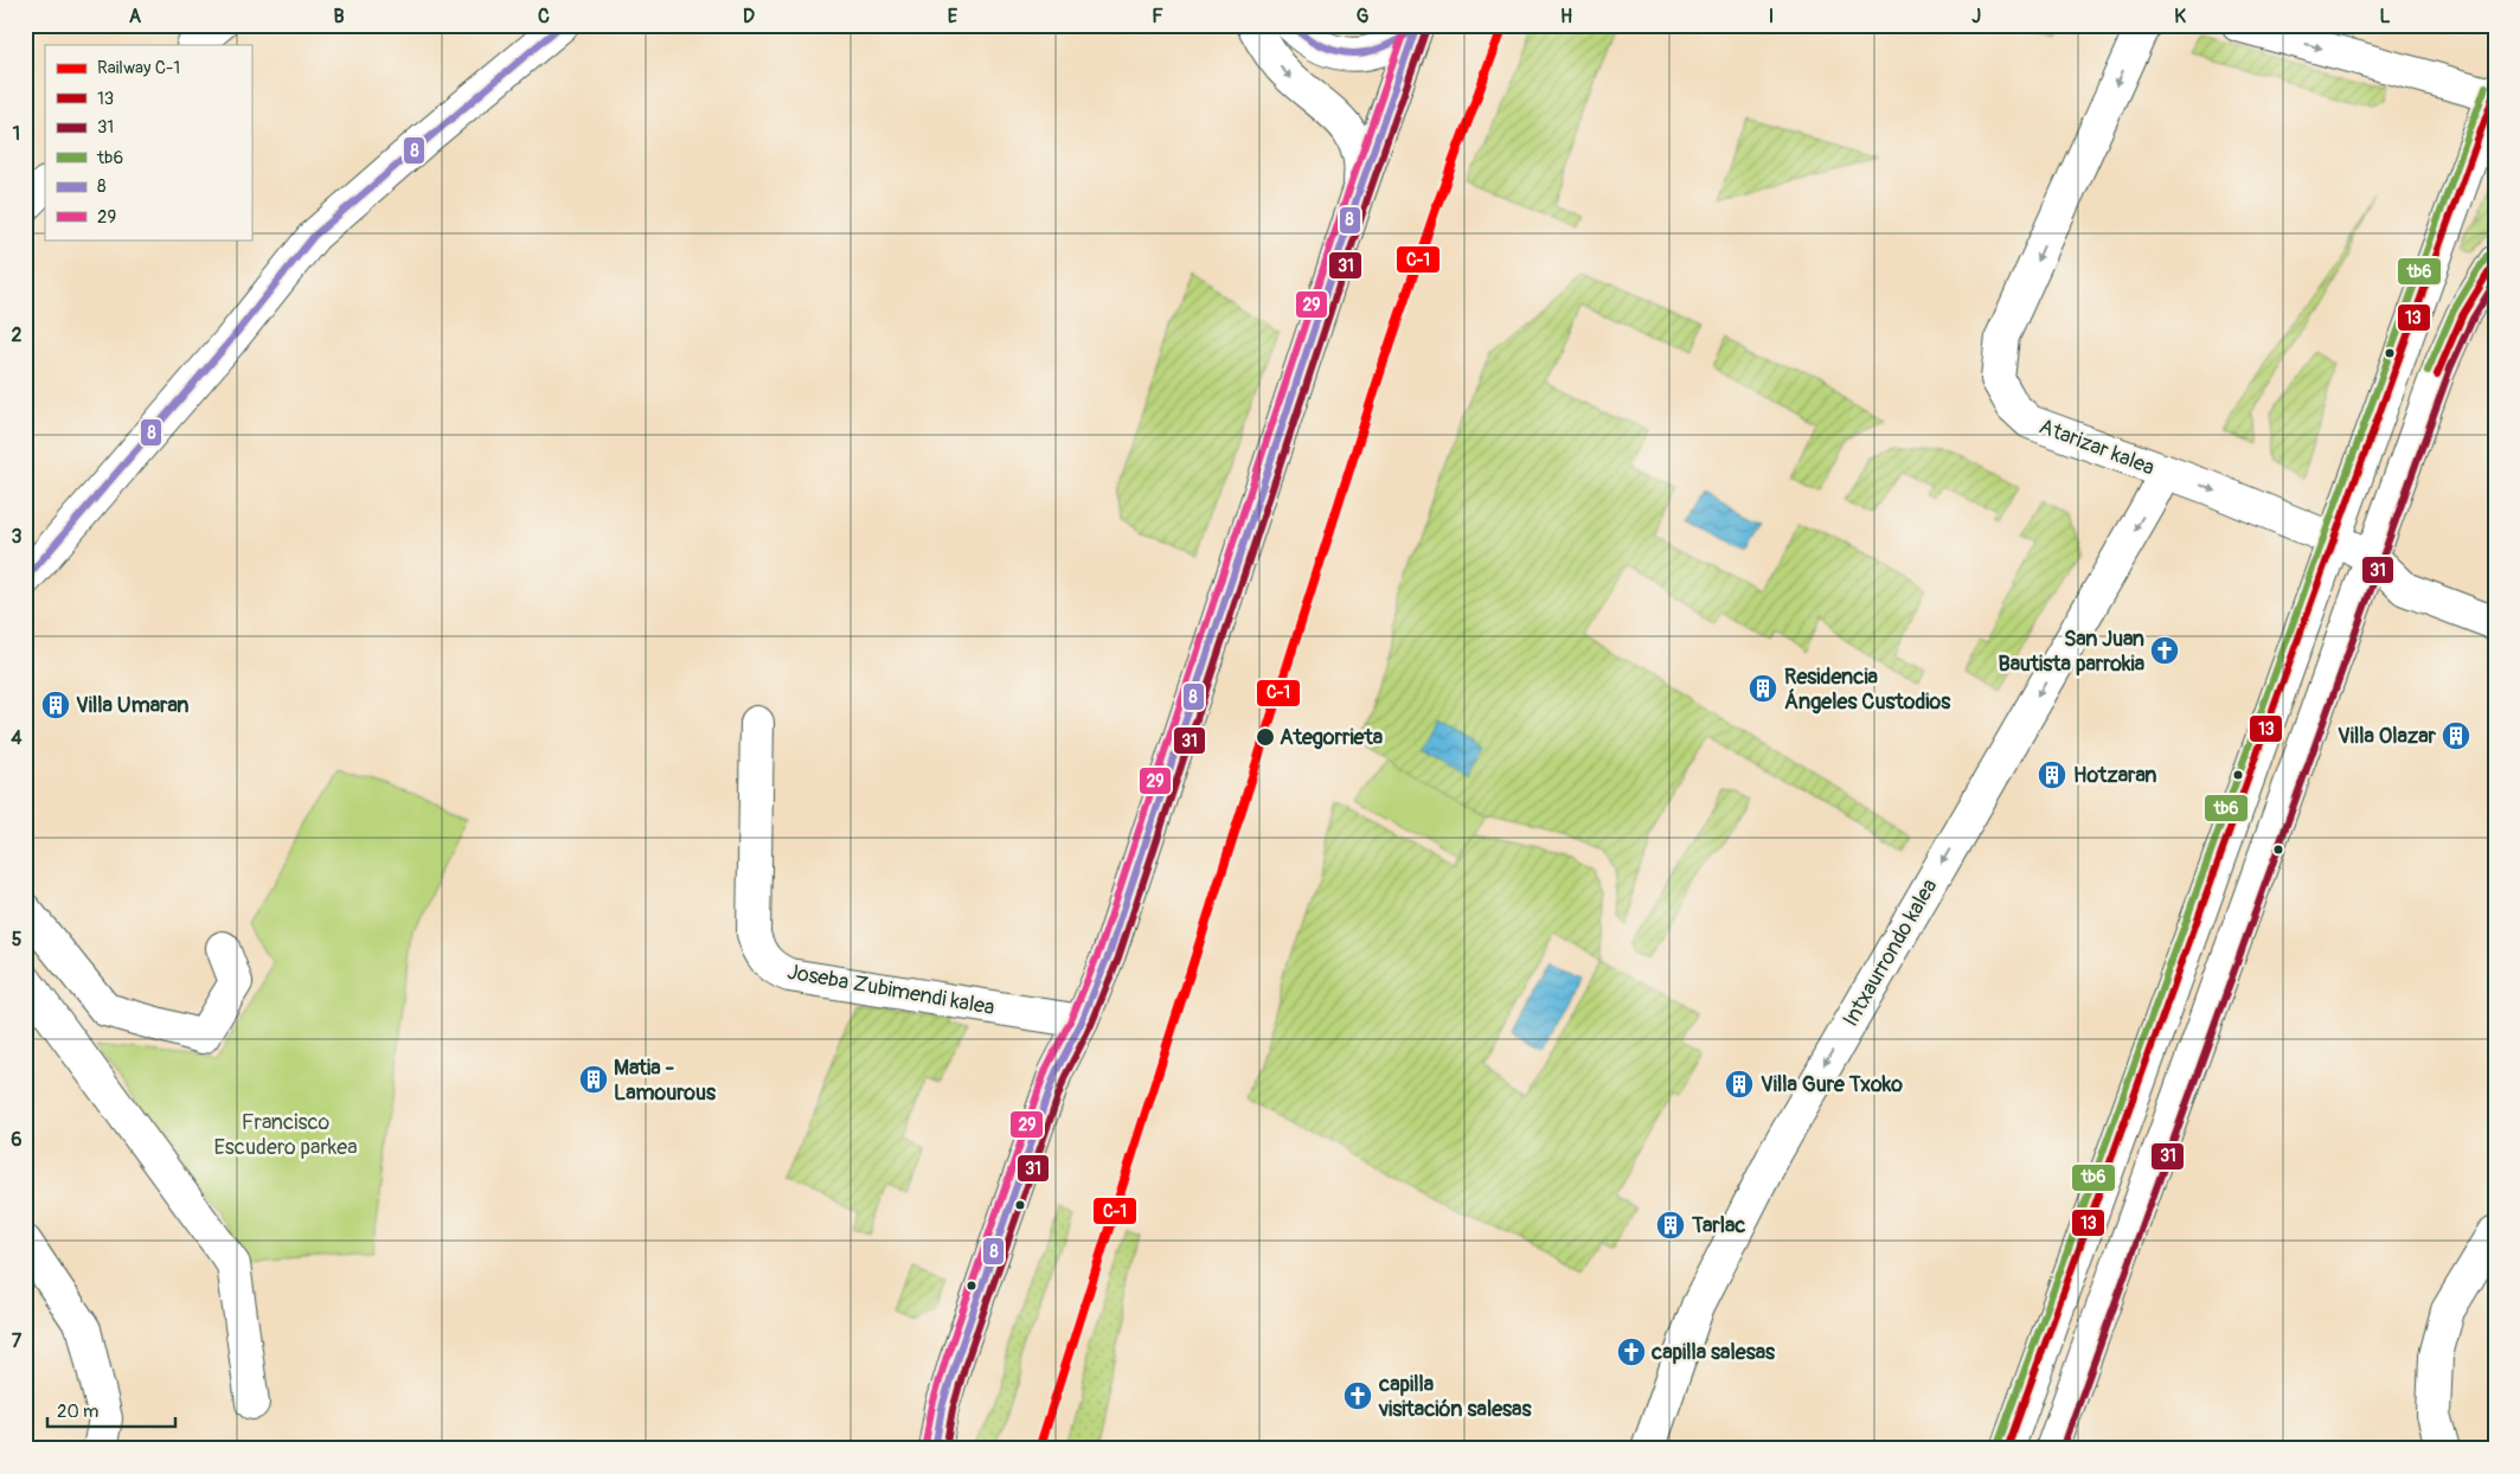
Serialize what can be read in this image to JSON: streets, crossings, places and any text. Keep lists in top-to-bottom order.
{
  "streets": {
    "street": ["Atarizar kalea", "Intxaurrondo kalea", "Joseba Zubimendi kalea"]
  },
  "crossings": [
    ["Atarizar kalea", "Intxaurrondo kalea"]
  ],
  "parks": ["Francisco Escudero parkea"],
  "places": {
    "church": ["San Juan Bautista parrokia", "capilla salesas", "capilla visitación salesas"],
    "building": [
      "Residencia Ángeles Custodios",
      "Villa Umaran",
      "Villa Olazar",
      "Hotzaran",
      "Matia - Lamourous",
      "Villa Gure Txoko",
      "Tarlac"
    ],
    "other": ["Ategorrieta"]
  },
  "lines": [
    "rail line C-1",
    "transit line 8",
    "transit line 29",
    "transit line 31",
    "transit line tb6",
    "transit line 13"
  ],
  "legend": [
    "Railway C-1",
    "13",
    "31",
    "tb6",
    "8",
    "29"
  ],
  "scale_bar": "20 m",
  "grid": {
    "columns": [
      "A",
      "B",
      "C",
      "D",
      "E",
      "F",
      "G",
      "H",
      "I",
      "J",
      "K",
      "L"
    ],
    "rows": [
      "1",
      "2",
      "3",
      "4",
      "5",
      "6",
      "7"
    ]
  }
}
